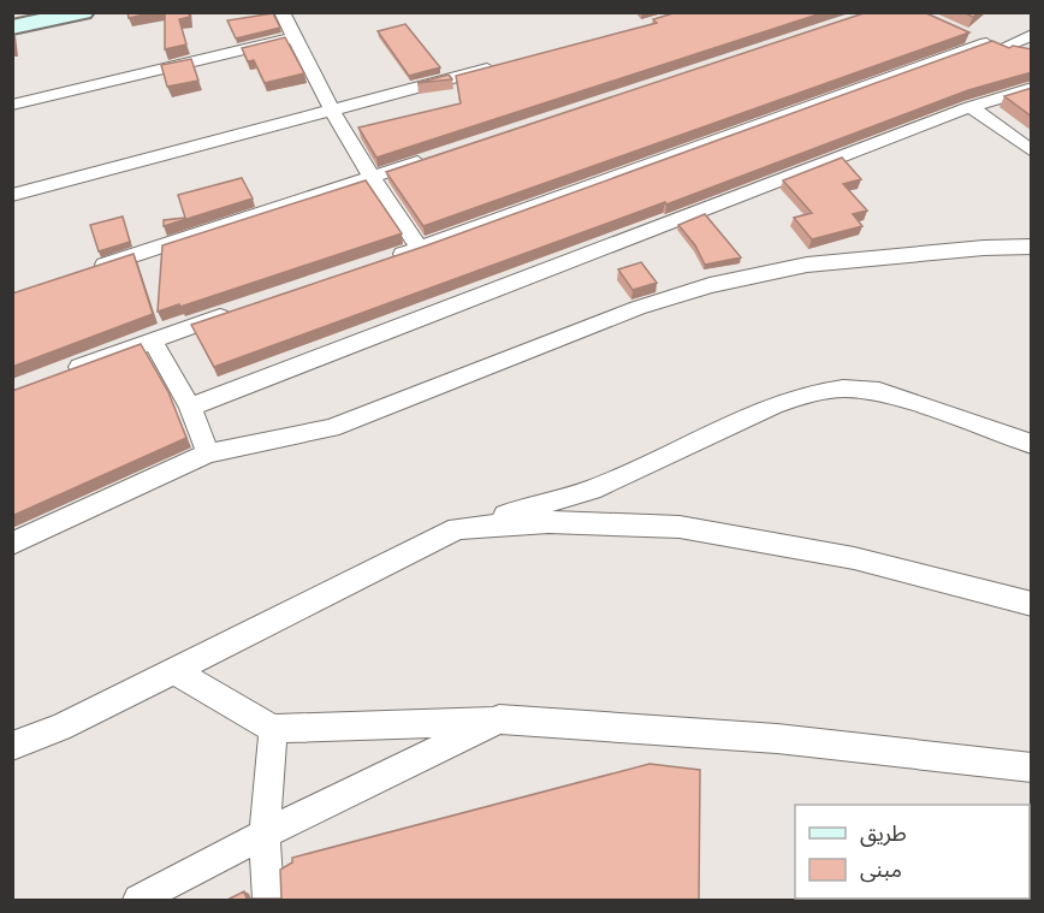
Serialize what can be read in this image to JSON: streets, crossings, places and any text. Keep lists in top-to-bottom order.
{
  "legend": ["طريق", "مبنى"]
}
